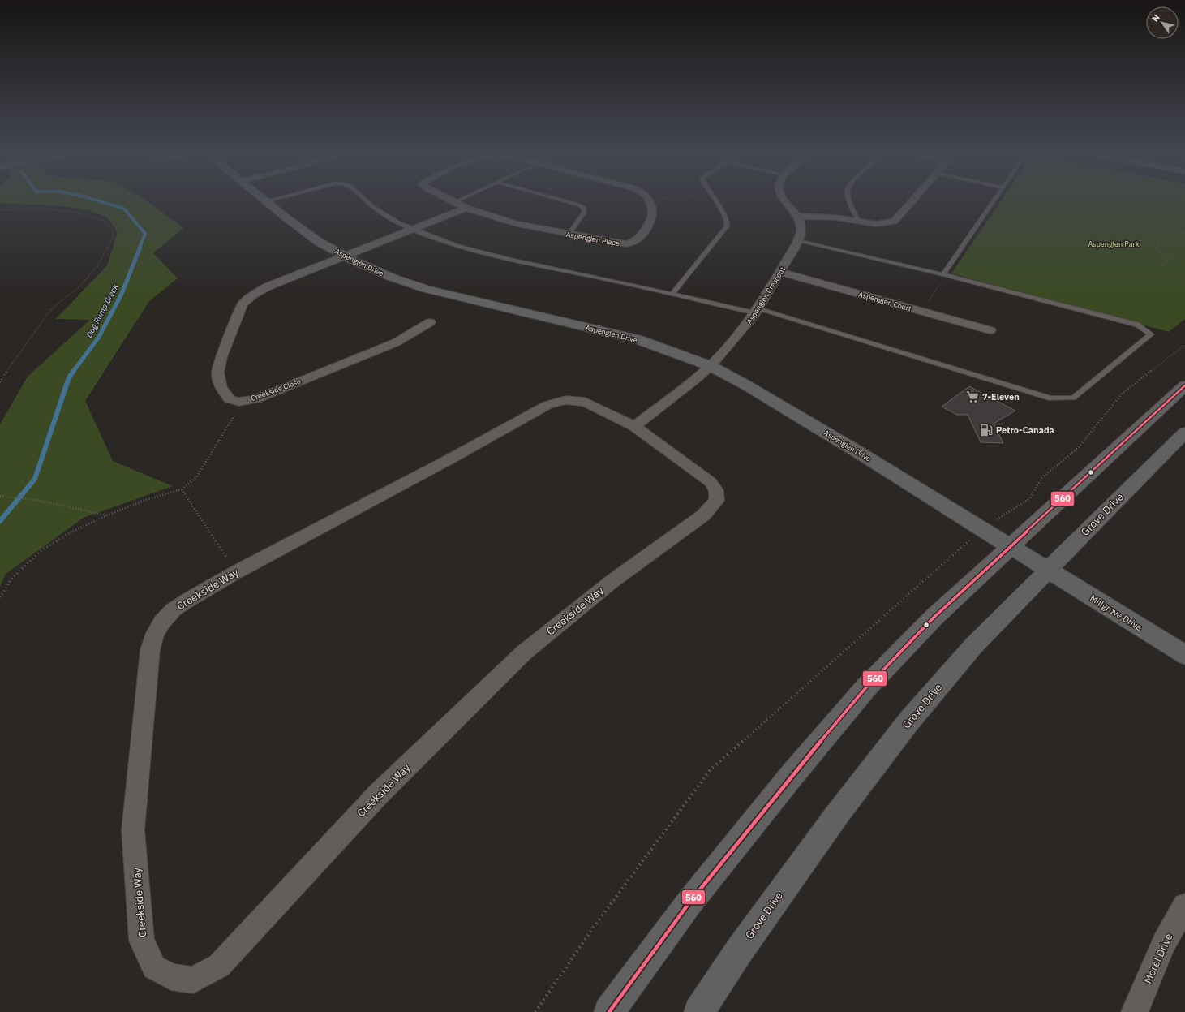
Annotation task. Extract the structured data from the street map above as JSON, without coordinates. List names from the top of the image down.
{
  "streets": {
    "street": [
      "Aspenglen Place",
      "Aspenglen Drive",
      "Aspenglen Crescent",
      "Aspenglen Court",
      "Creekside Close",
      "Grove Drive",
      "Creekside Way",
      "Millgrove Drive",
      "Morel Drive"
    ]
  },
  "crossings": [
    ["Aspenglen Drive", "Aspenglen Crescent"],
    ["Aspenglen Drive", "Creekside Close"],
    ["Aspenglen Drive", "Millgrove Drive"],
    ["Aspenglen Crescent", "Aspenglen Court"],
    ["Grove Drive", "Millgrove Drive"]
  ],
  "water": ["Dog Rump Creek"],
  "parks": ["Aspenglen Park"],
  "places": {
    "supermarket": ["7-Eleven"],
    "fuel station": ["Petro-Canada"]
  },
  "lines": ["transit line 560"],
  "north": "top left"
}
